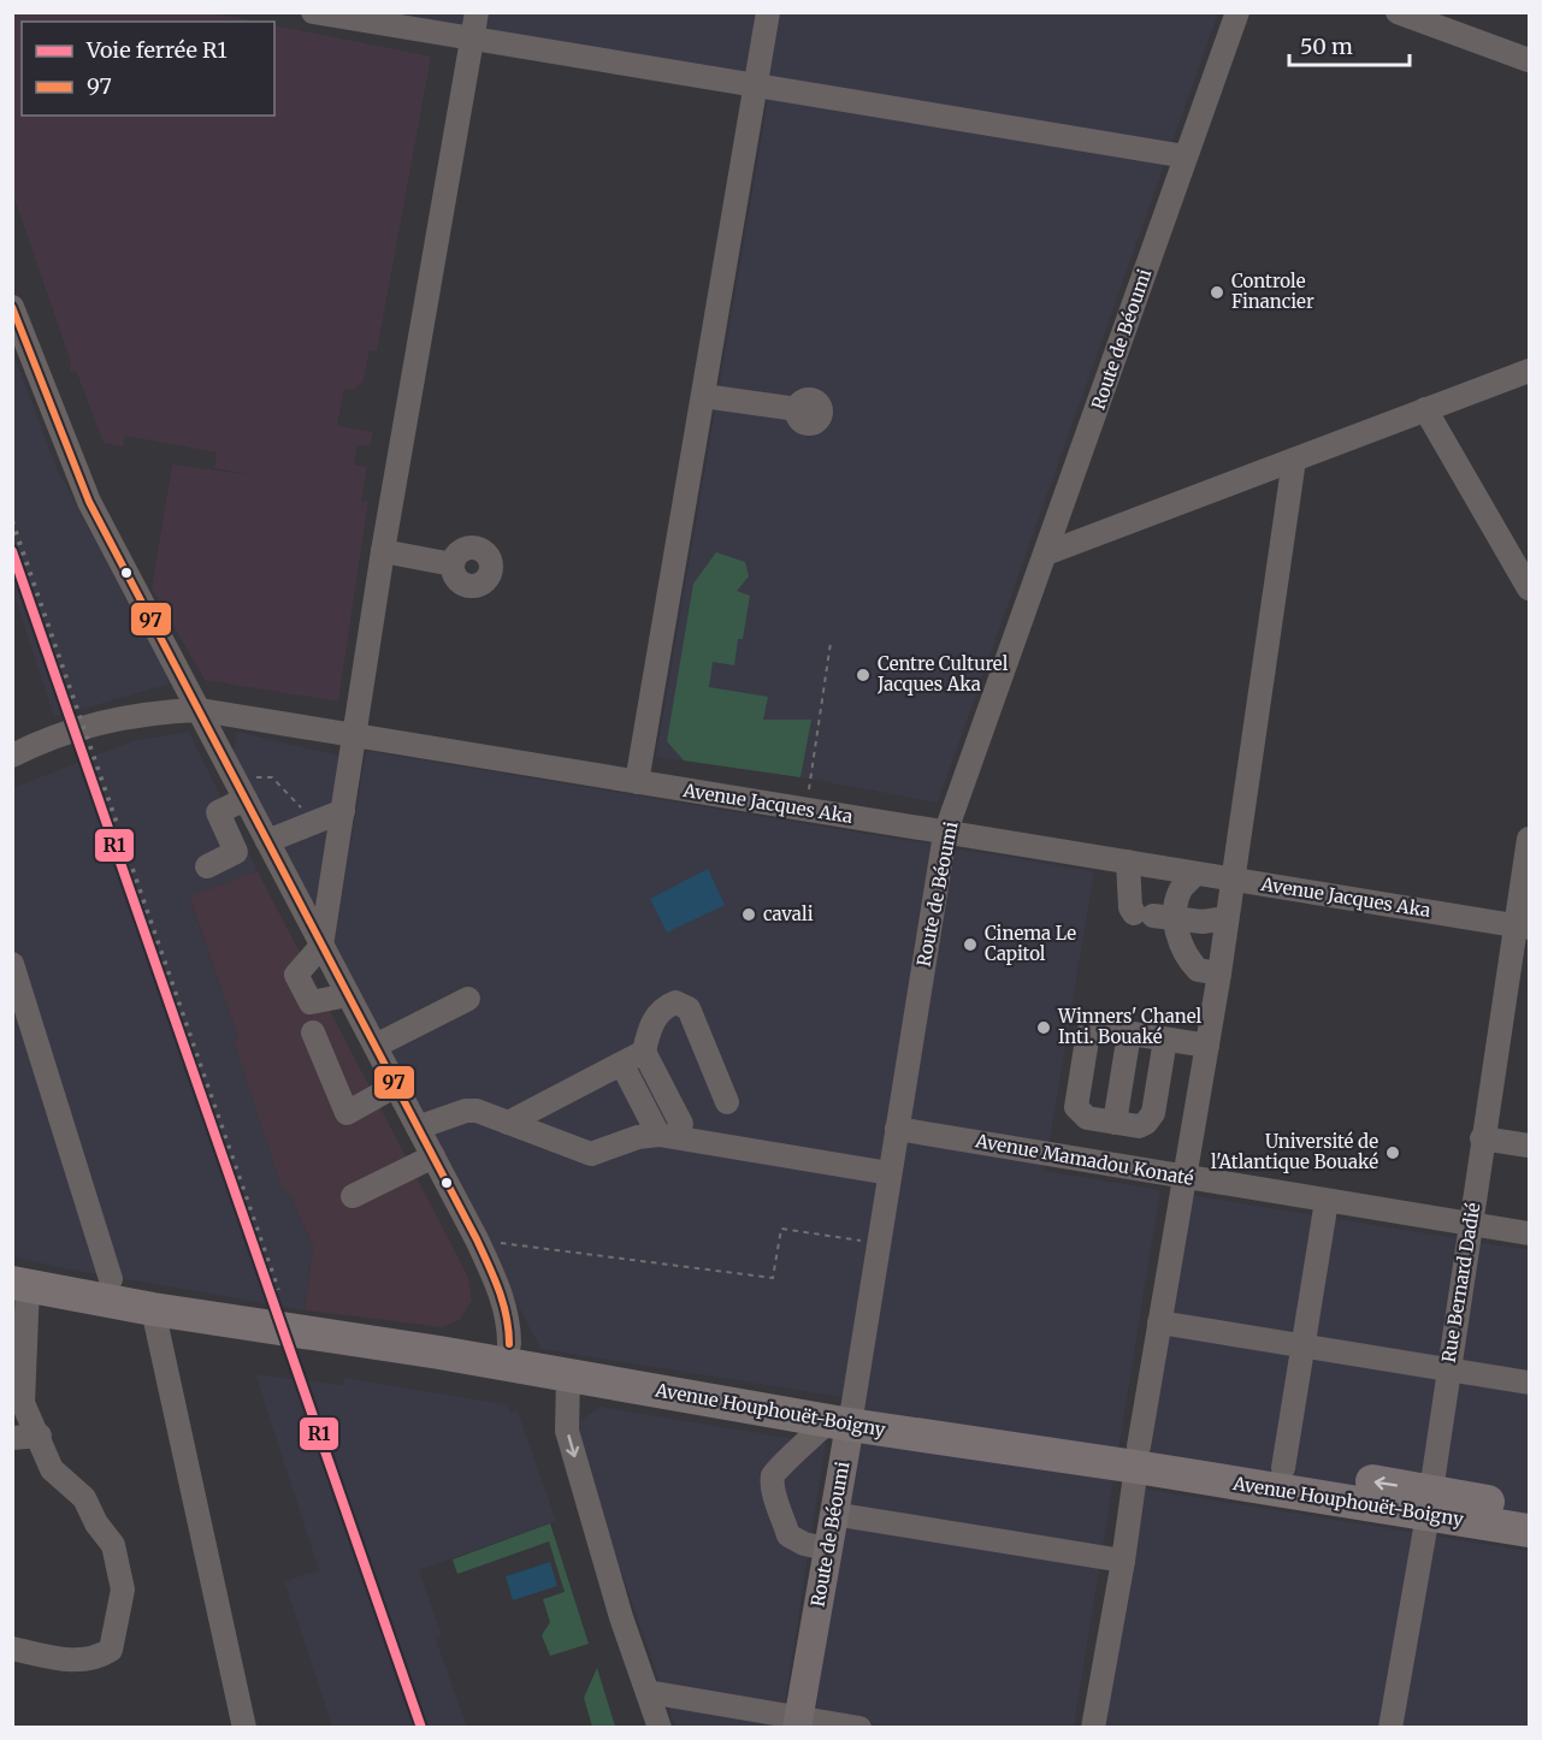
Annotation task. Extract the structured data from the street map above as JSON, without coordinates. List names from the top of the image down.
{
  "streets": {
    "highway": ["Avenue Houphouët-Boigny"],
    "main road": ["Route de Béoumi"],
    "street": ["Avenue Jacques Aka", "Avenue Mamadou Konaté", "Rue Bernard Dadié"]
  },
  "crossings": [
    ["Route de Béoumi", "Avenue Jacques Aka"],
    ["Route de Béoumi", "Avenue Mamadou Konaté"],
    ["Route de Béoumi", "Avenue Houphouët-Boigny"],
    ["Avenue Jacques Aka", "Rue Bernard Dadié"],
    ["Avenue Mamadou Konaté", "Rue Bernard Dadié"],
    ["Rue Bernard Dadié", "Avenue Houphouët-Boigny"]
  ],
  "places": [
    "Controle Financier",
    "Centre Culturel Jacques Aka",
    "cavali",
    "Cinema Le Capitol",
    "Winners' Chanel Inti. Bouaké",
    "Université de l'Atlantique Bouaké"
  ],
  "lines": ["transit line 97", "rail line R1"],
  "legend": ["Voie ferrée R1", "97"],
  "scale_bar": "50 m"
}
